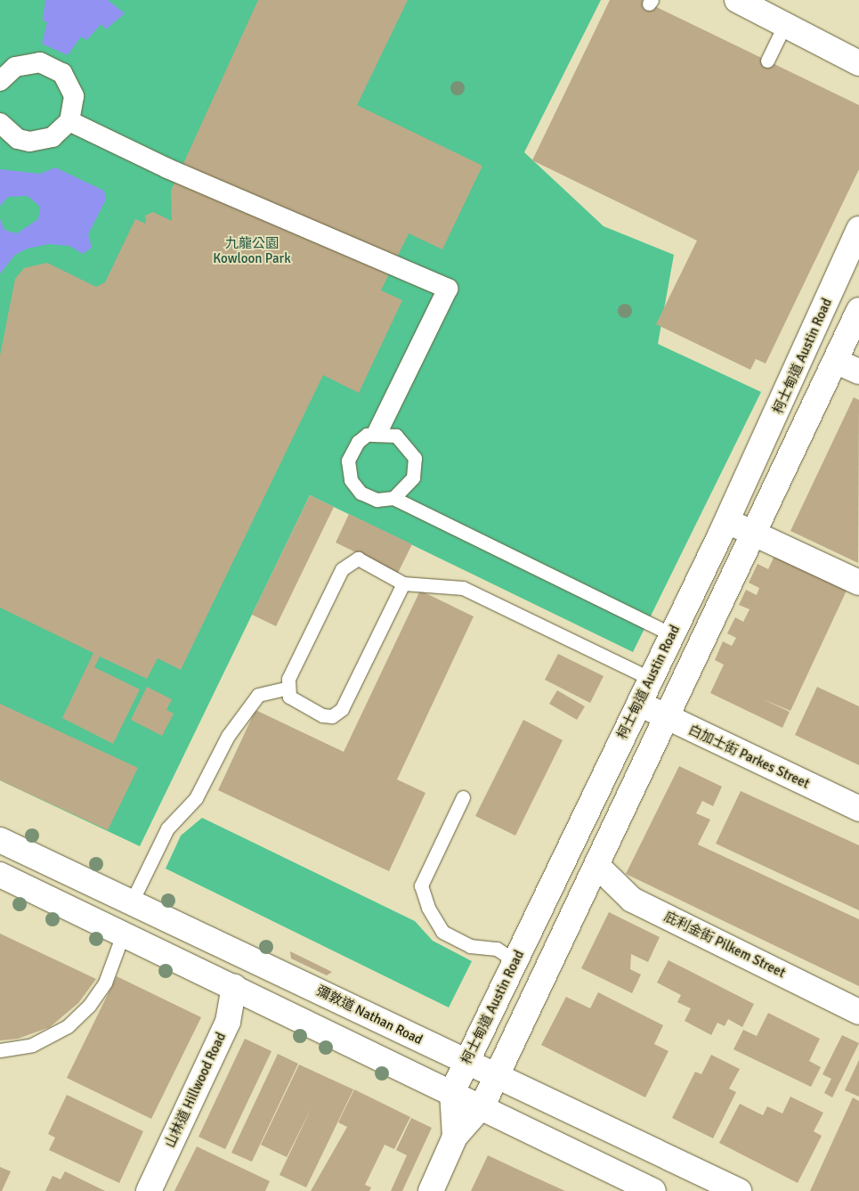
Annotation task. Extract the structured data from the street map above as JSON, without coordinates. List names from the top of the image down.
{
  "streets": {
    "main road": [
      "柯士甸道 Austin Road",
      "白加士街 Parkes Street",
      "庇利金街 Pilkem Street",
      "彌敦道 Nathan Road",
      "山林道 Hillwood Road"
    ]
  },
  "crossings": [
    ["柯士甸道 Austin Road", "白加士街 Parkes Street"],
    ["柯士甸道 Austin Road", "庇利金街 Pilkem Street"],
    ["柯士甸道 Austin Road", "彌敦道 Nathan Road"]
  ],
  "parks": ["九龍公園 Kowloon Park"]
}
